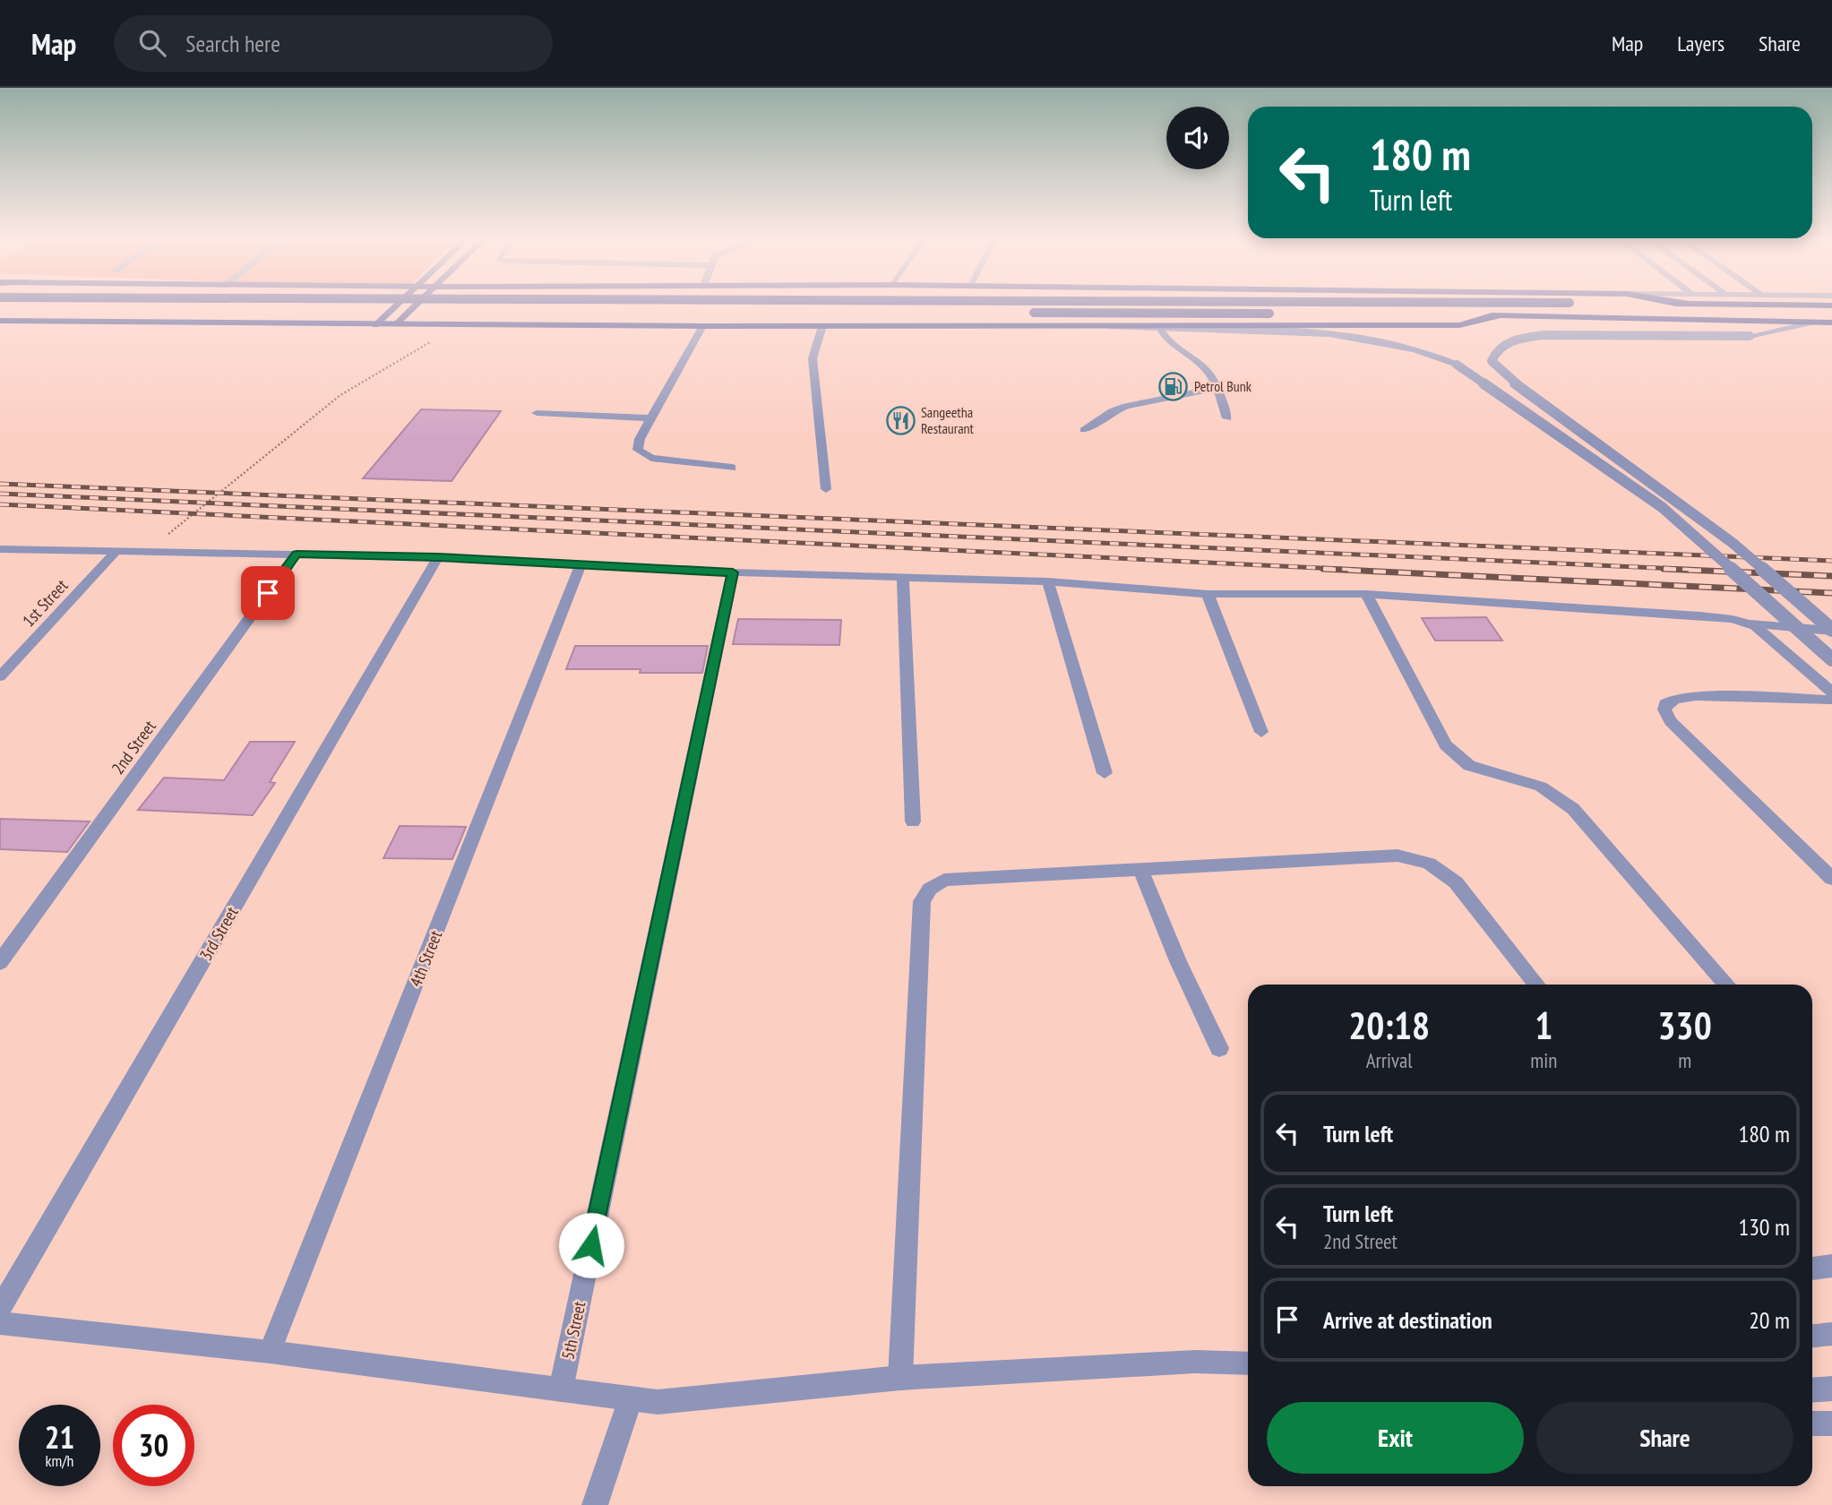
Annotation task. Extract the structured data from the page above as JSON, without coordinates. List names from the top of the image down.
{
  "streets": {
    "street": [
      "1st Street",
      "2nd Street",
      "3rd Street",
      "4th Street",
      "5th Street"
    ]
  },
  "places": {
    "fuel station": ["Petrol Bunk"],
    "restaurant": ["Sangeetha Restaurant"]
  },
  "page": {
    "header": "Map",
    "search": "Search here",
    "nav": ["Map", "Layers", "Share"],
    "turn": ["180 m", "Turn left"],
    "eta": [
      "20:18",
      "Arrival",
      "1",
      "min",
      "330",
      "m"
    ],
    "list": [
      {
        "name": "Turn left",
        "value": "180 m"
      },
      {
        "name": "Turn left",
        "note": "2nd Street",
        "value": "130 m"
      },
      {
        "name": "Arrive at destination",
        "value": "20 m"
      }
    ],
    "buttons": ["Exit", "Share"],
    "speed": "21 km/h",
    "limit": "30"
  }
}
